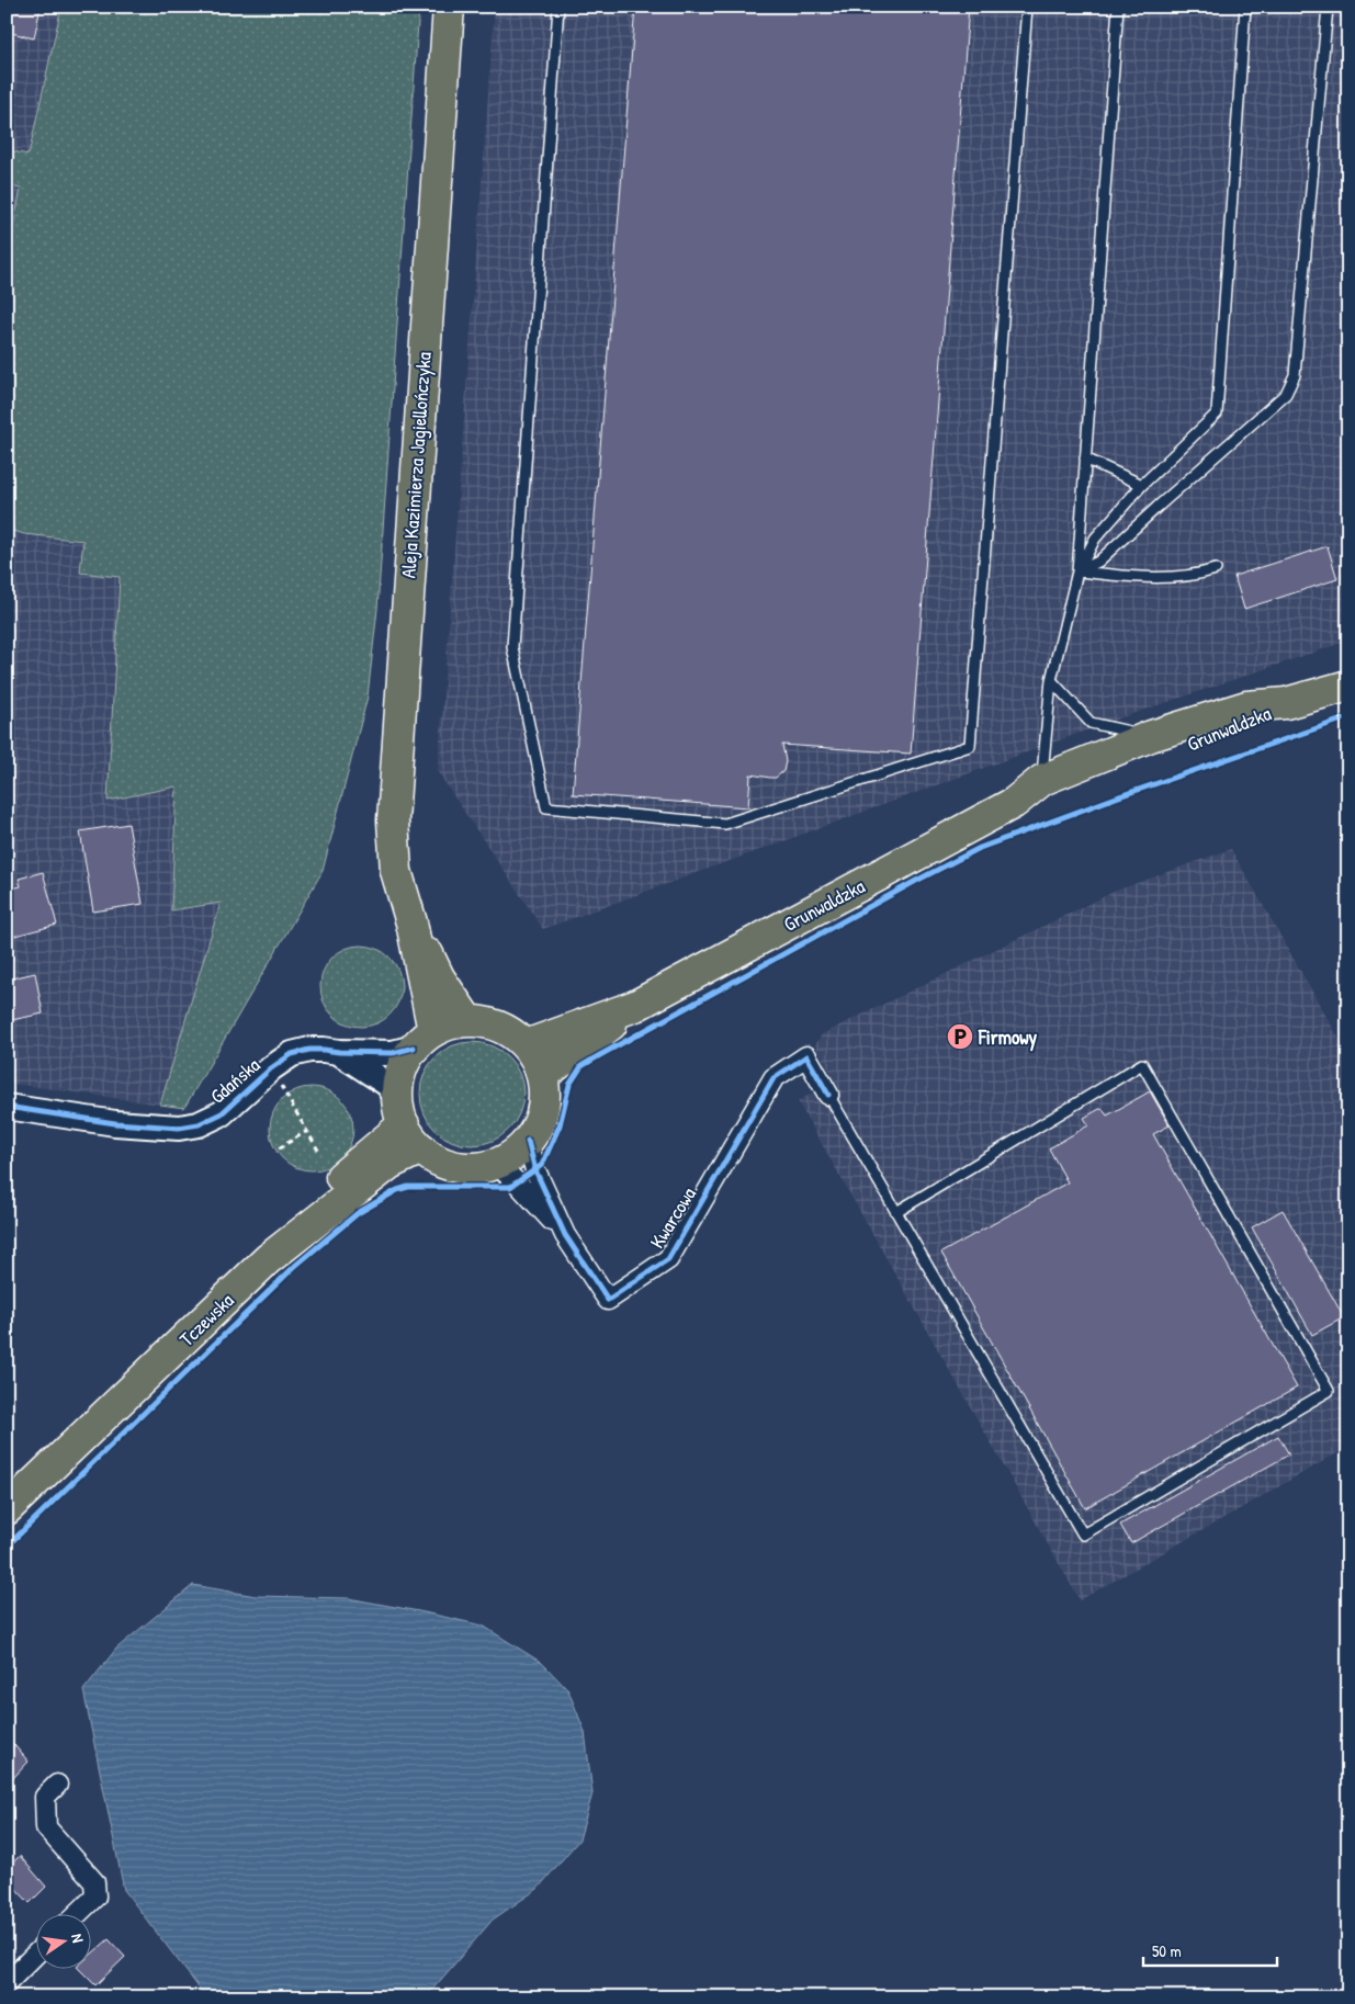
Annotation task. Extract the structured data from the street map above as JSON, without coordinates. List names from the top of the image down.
{
  "streets": {
    "main road": ["Aleja Kazimierza Jagiellończyka", "Grunwaldzka", "Tczewska"],
    "street": ["Gdańska", "Kwarcowa"]
  },
  "crossings": [
    ["Aleja Kazimierza Jagiellończyka", "Grunwaldzka"],
    ["Aleja Kazimierza Jagiellończyka", "Gdańska"],
    ["Aleja Kazimierza Jagiellończyka", "Kwarcowa"],
    ["Aleja Kazimierza Jagiellończyka", "Tczewska"],
    ["Grunwaldzka", "Gdańska"],
    ["Grunwaldzka", "Kwarcowa"],
    ["Grunwaldzka", "Tczewska"],
    ["Gdańska", "Kwarcowa"],
    ["Gdańska", "Tczewska"],
    ["Kwarcowa", "Tczewska"]
  ],
  "places": {
    "parking": ["Firmowy"]
  },
  "scale_bar": "50 m",
  "north": "right"
}
